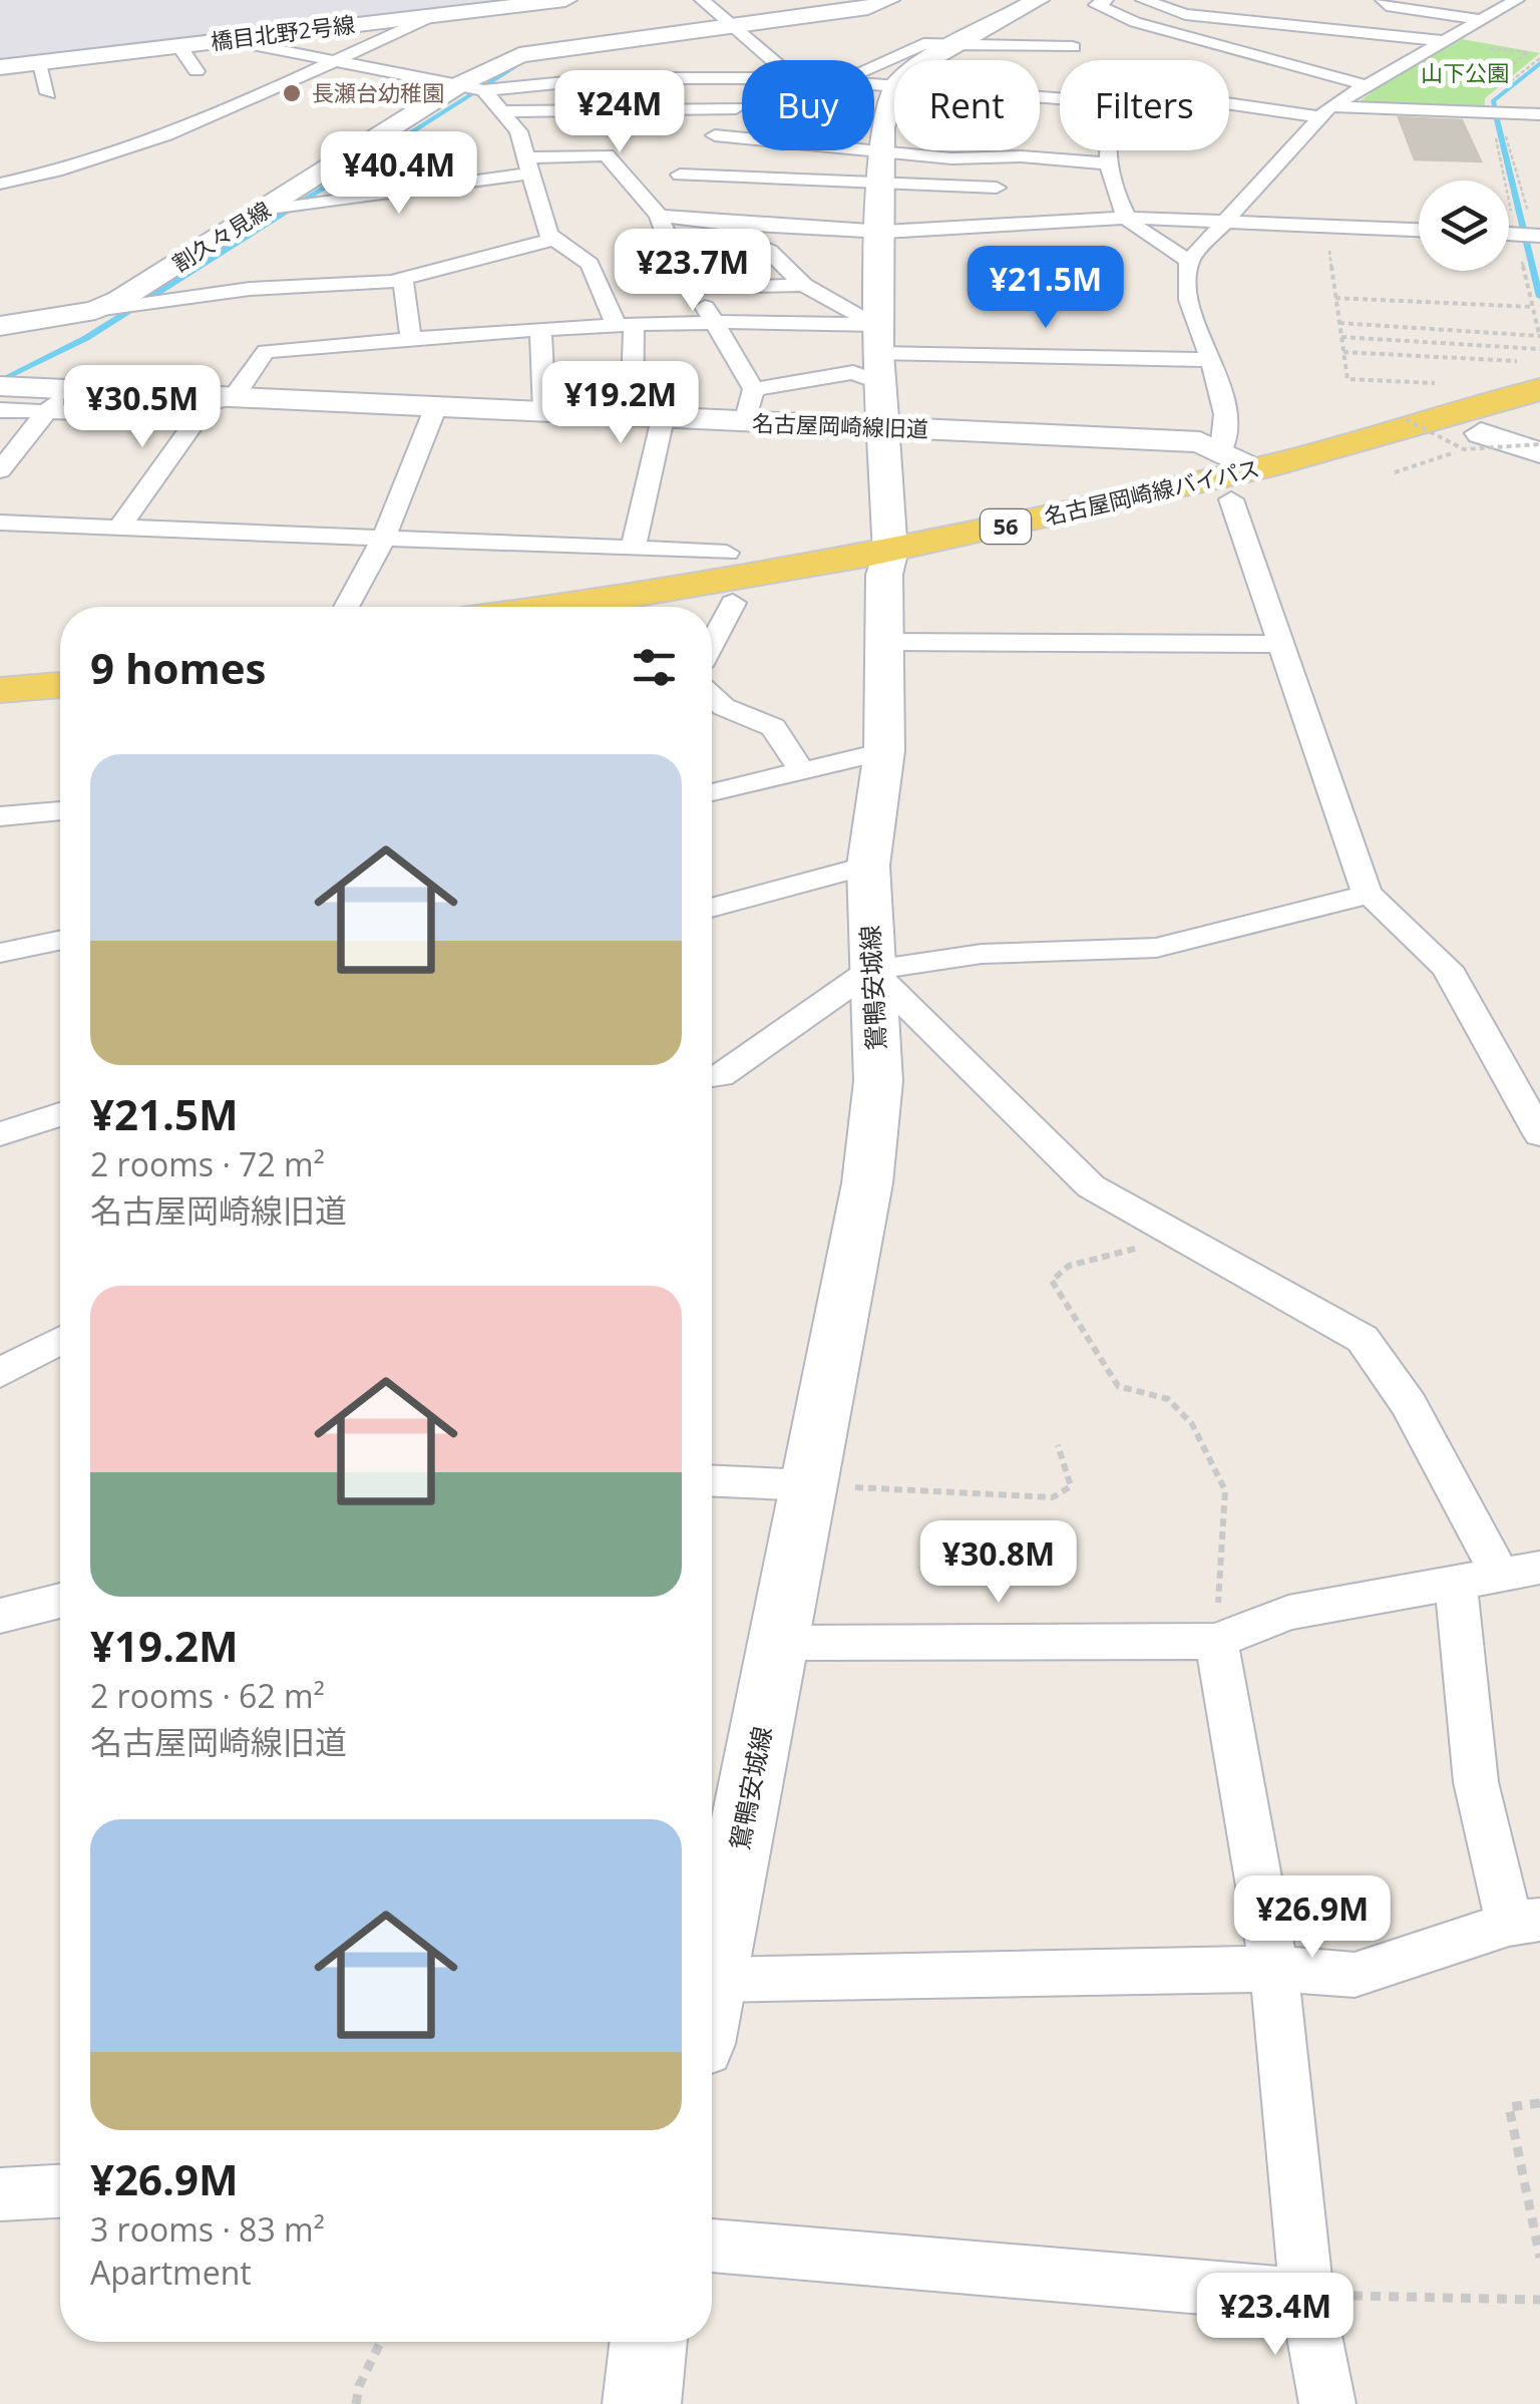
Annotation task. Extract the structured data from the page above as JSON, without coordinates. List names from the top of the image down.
{
  "streets": {
    "main road": ["名古屋岡崎線バイパス", "56"],
    "street": [
      "橋目北野2号線",
      "割久々見線",
      "名古屋岡崎線旧道",
      "鴛鴨安城線"
    ]
  },
  "crossings": [
    ["名古屋岡崎線旧道", "名古屋岡崎線バイパス"],
    ["名古屋岡崎線旧道", "鴛鴨安城線"],
    ["名古屋岡崎線バイパス", "鴛鴨安城線"]
  ],
  "parks": ["山下公園"],
  "places": ["長瀬台幼稚園"],
  "page": {
    "chip": ["Buy", "Rent", "Filters"],
    "price": [
      "¥24M",
      "¥40.4M",
      "¥23.7M",
      "¥21.5M",
      "¥19.2M",
      "¥30.5M",
      "¥30.8M",
      "¥26.9M",
      "¥23.4M"
    ],
    "heading": "9 homes",
    "list": [
      {
        "name": "¥21.5M",
        "note": "2 rooms · 72 m² · 名古屋岡崎線旧道"
      },
      {
        "name": "¥19.2M",
        "note": "2 rooms · 62 m² · 名古屋岡崎線旧道"
      },
      {
        "name": "¥26.9M",
        "note": "3 rooms · 83 m² · Apartment"
      }
    ]
  }
}
